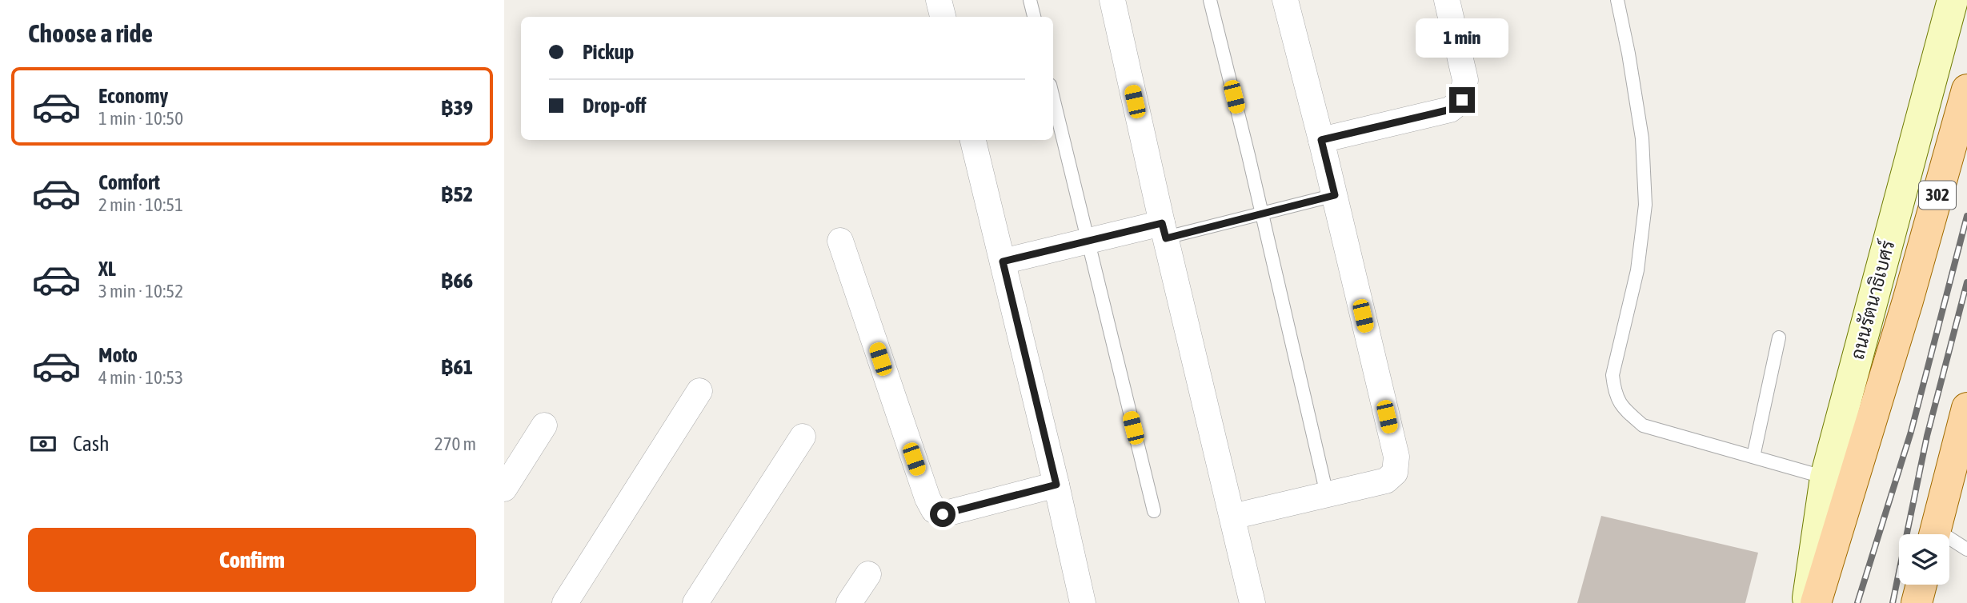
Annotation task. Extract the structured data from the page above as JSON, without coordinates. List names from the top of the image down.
{
  "streets": {
    "main road": ["302", "ถนนรัตนาธิเบศร์"]
  },
  "page": {
    "heading": "Choose a ride",
    "banner": ["Pickup", "Drop-off"],
    "bubble": "1 min",
    "list": [
      {
        "name": "Economy",
        "note": "1 min · 10:50",
        "value": "฿39"
      },
      {
        "name": "Comfort",
        "note": "2 min · 10:51",
        "value": "฿52"
      },
      {
        "name": "XL",
        "note": "3 min · 10:52",
        "value": "฿66"
      },
      {
        "name": "Moto",
        "note": "4 min · 10:53",
        "value": "฿61"
      }
    ],
    "pay": ["Cash", "270 m"],
    "buttons": "Confirm"
  }
}
